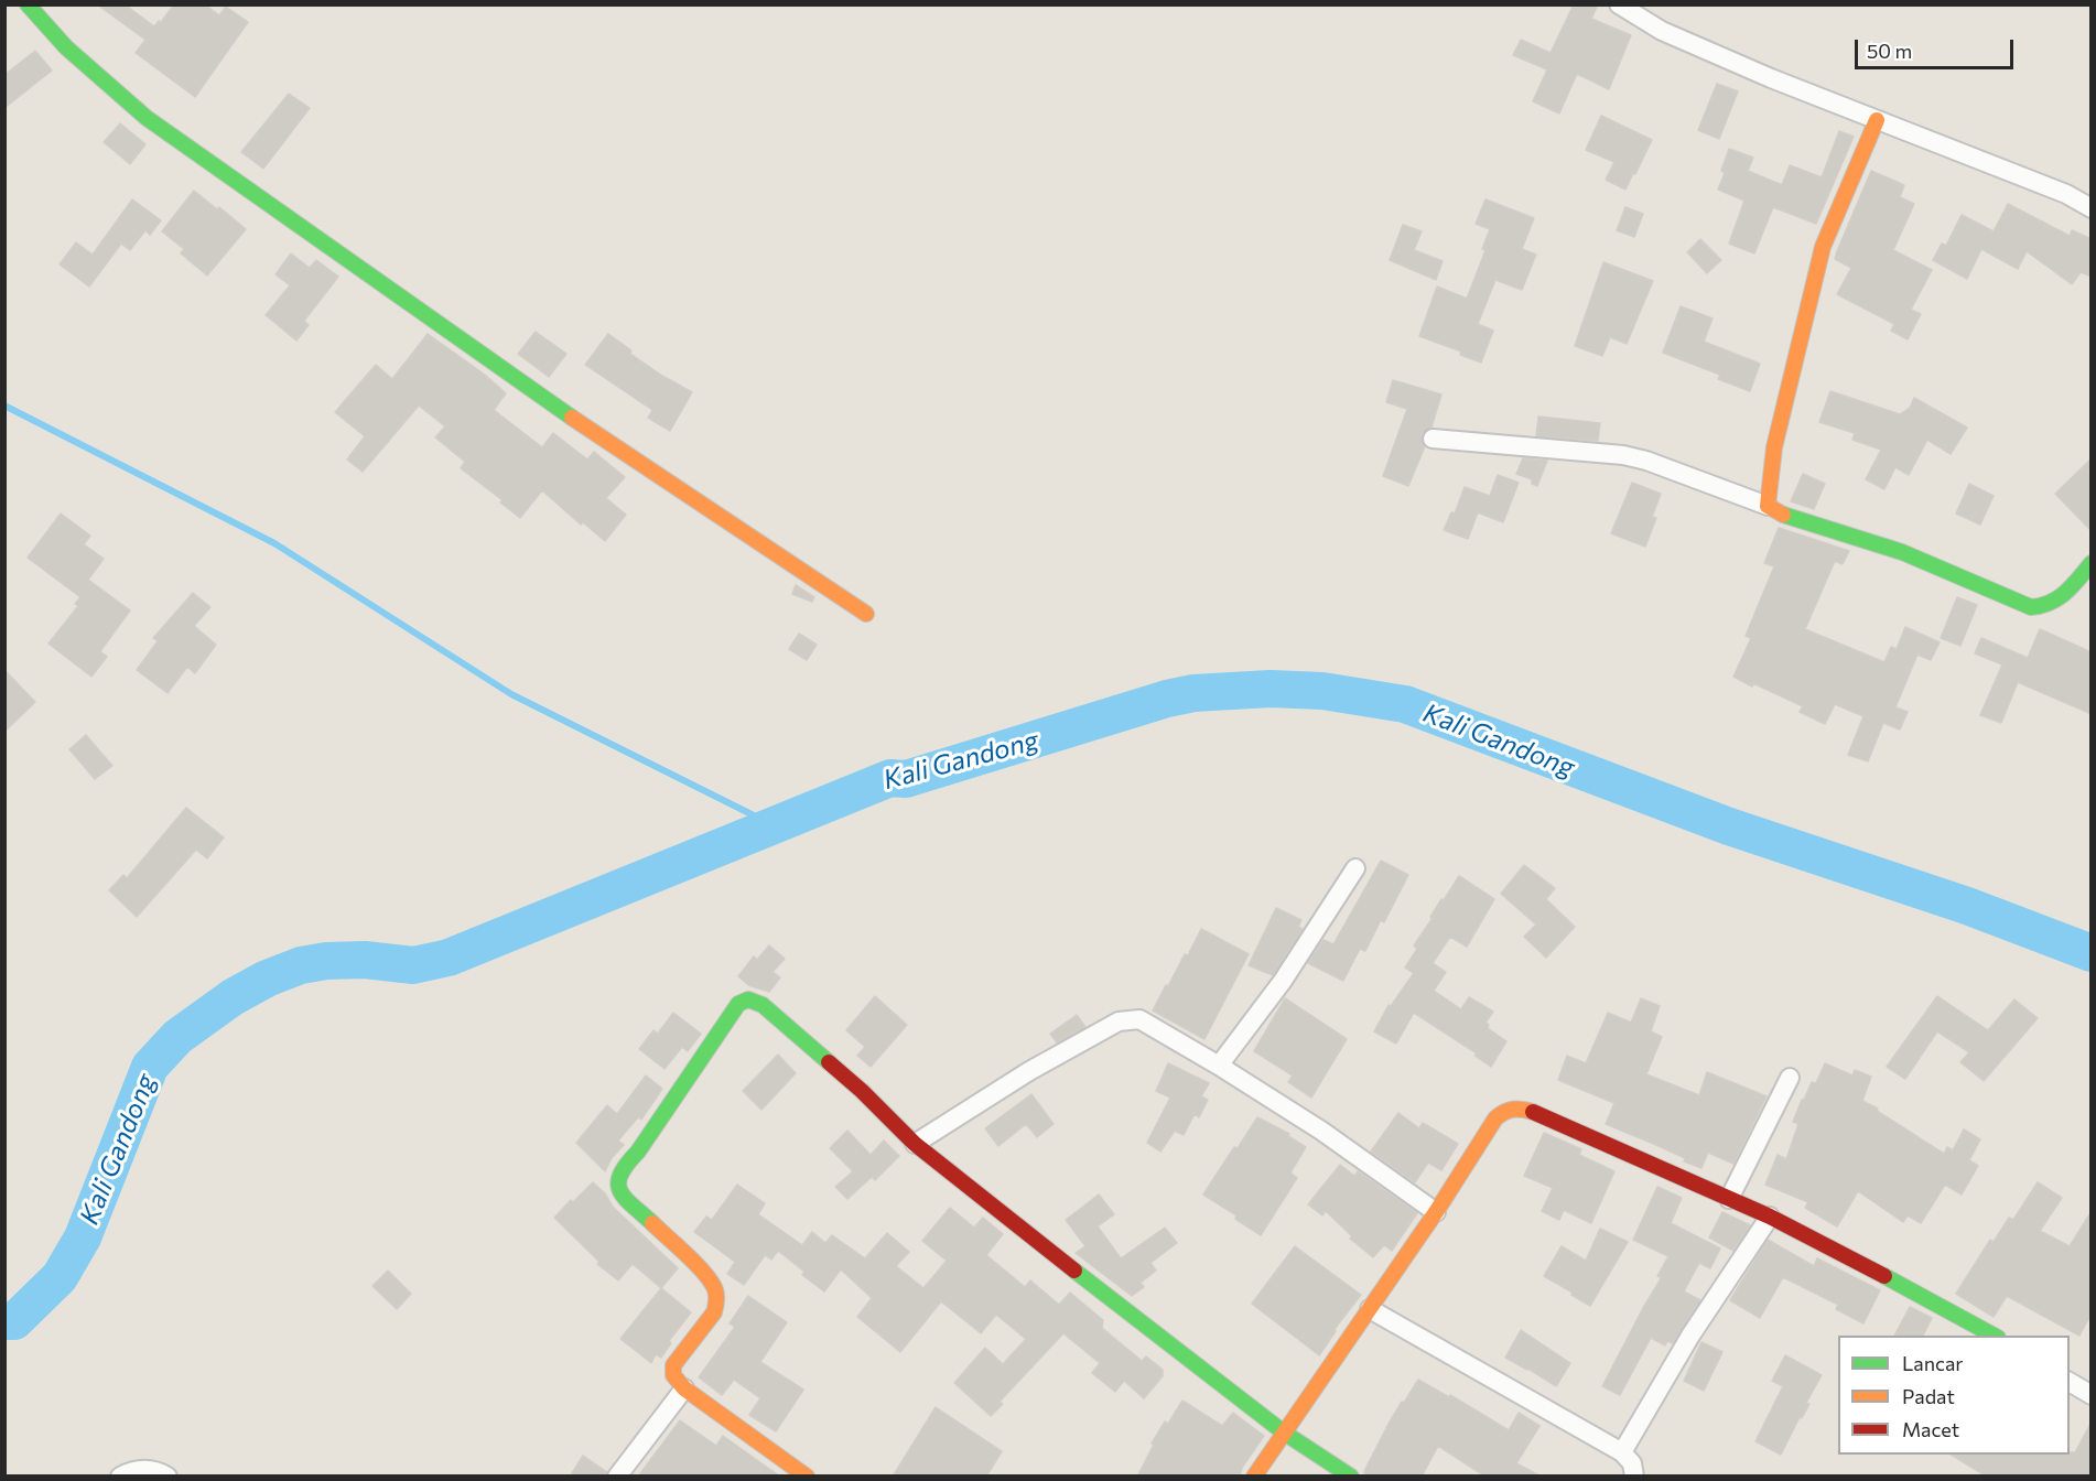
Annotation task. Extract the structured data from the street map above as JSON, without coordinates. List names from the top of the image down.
{
  "water": ["Kali Gandong"],
  "legend": ["Lancar", "Padat", "Macet"],
  "scale_bar": "50 m"
}
